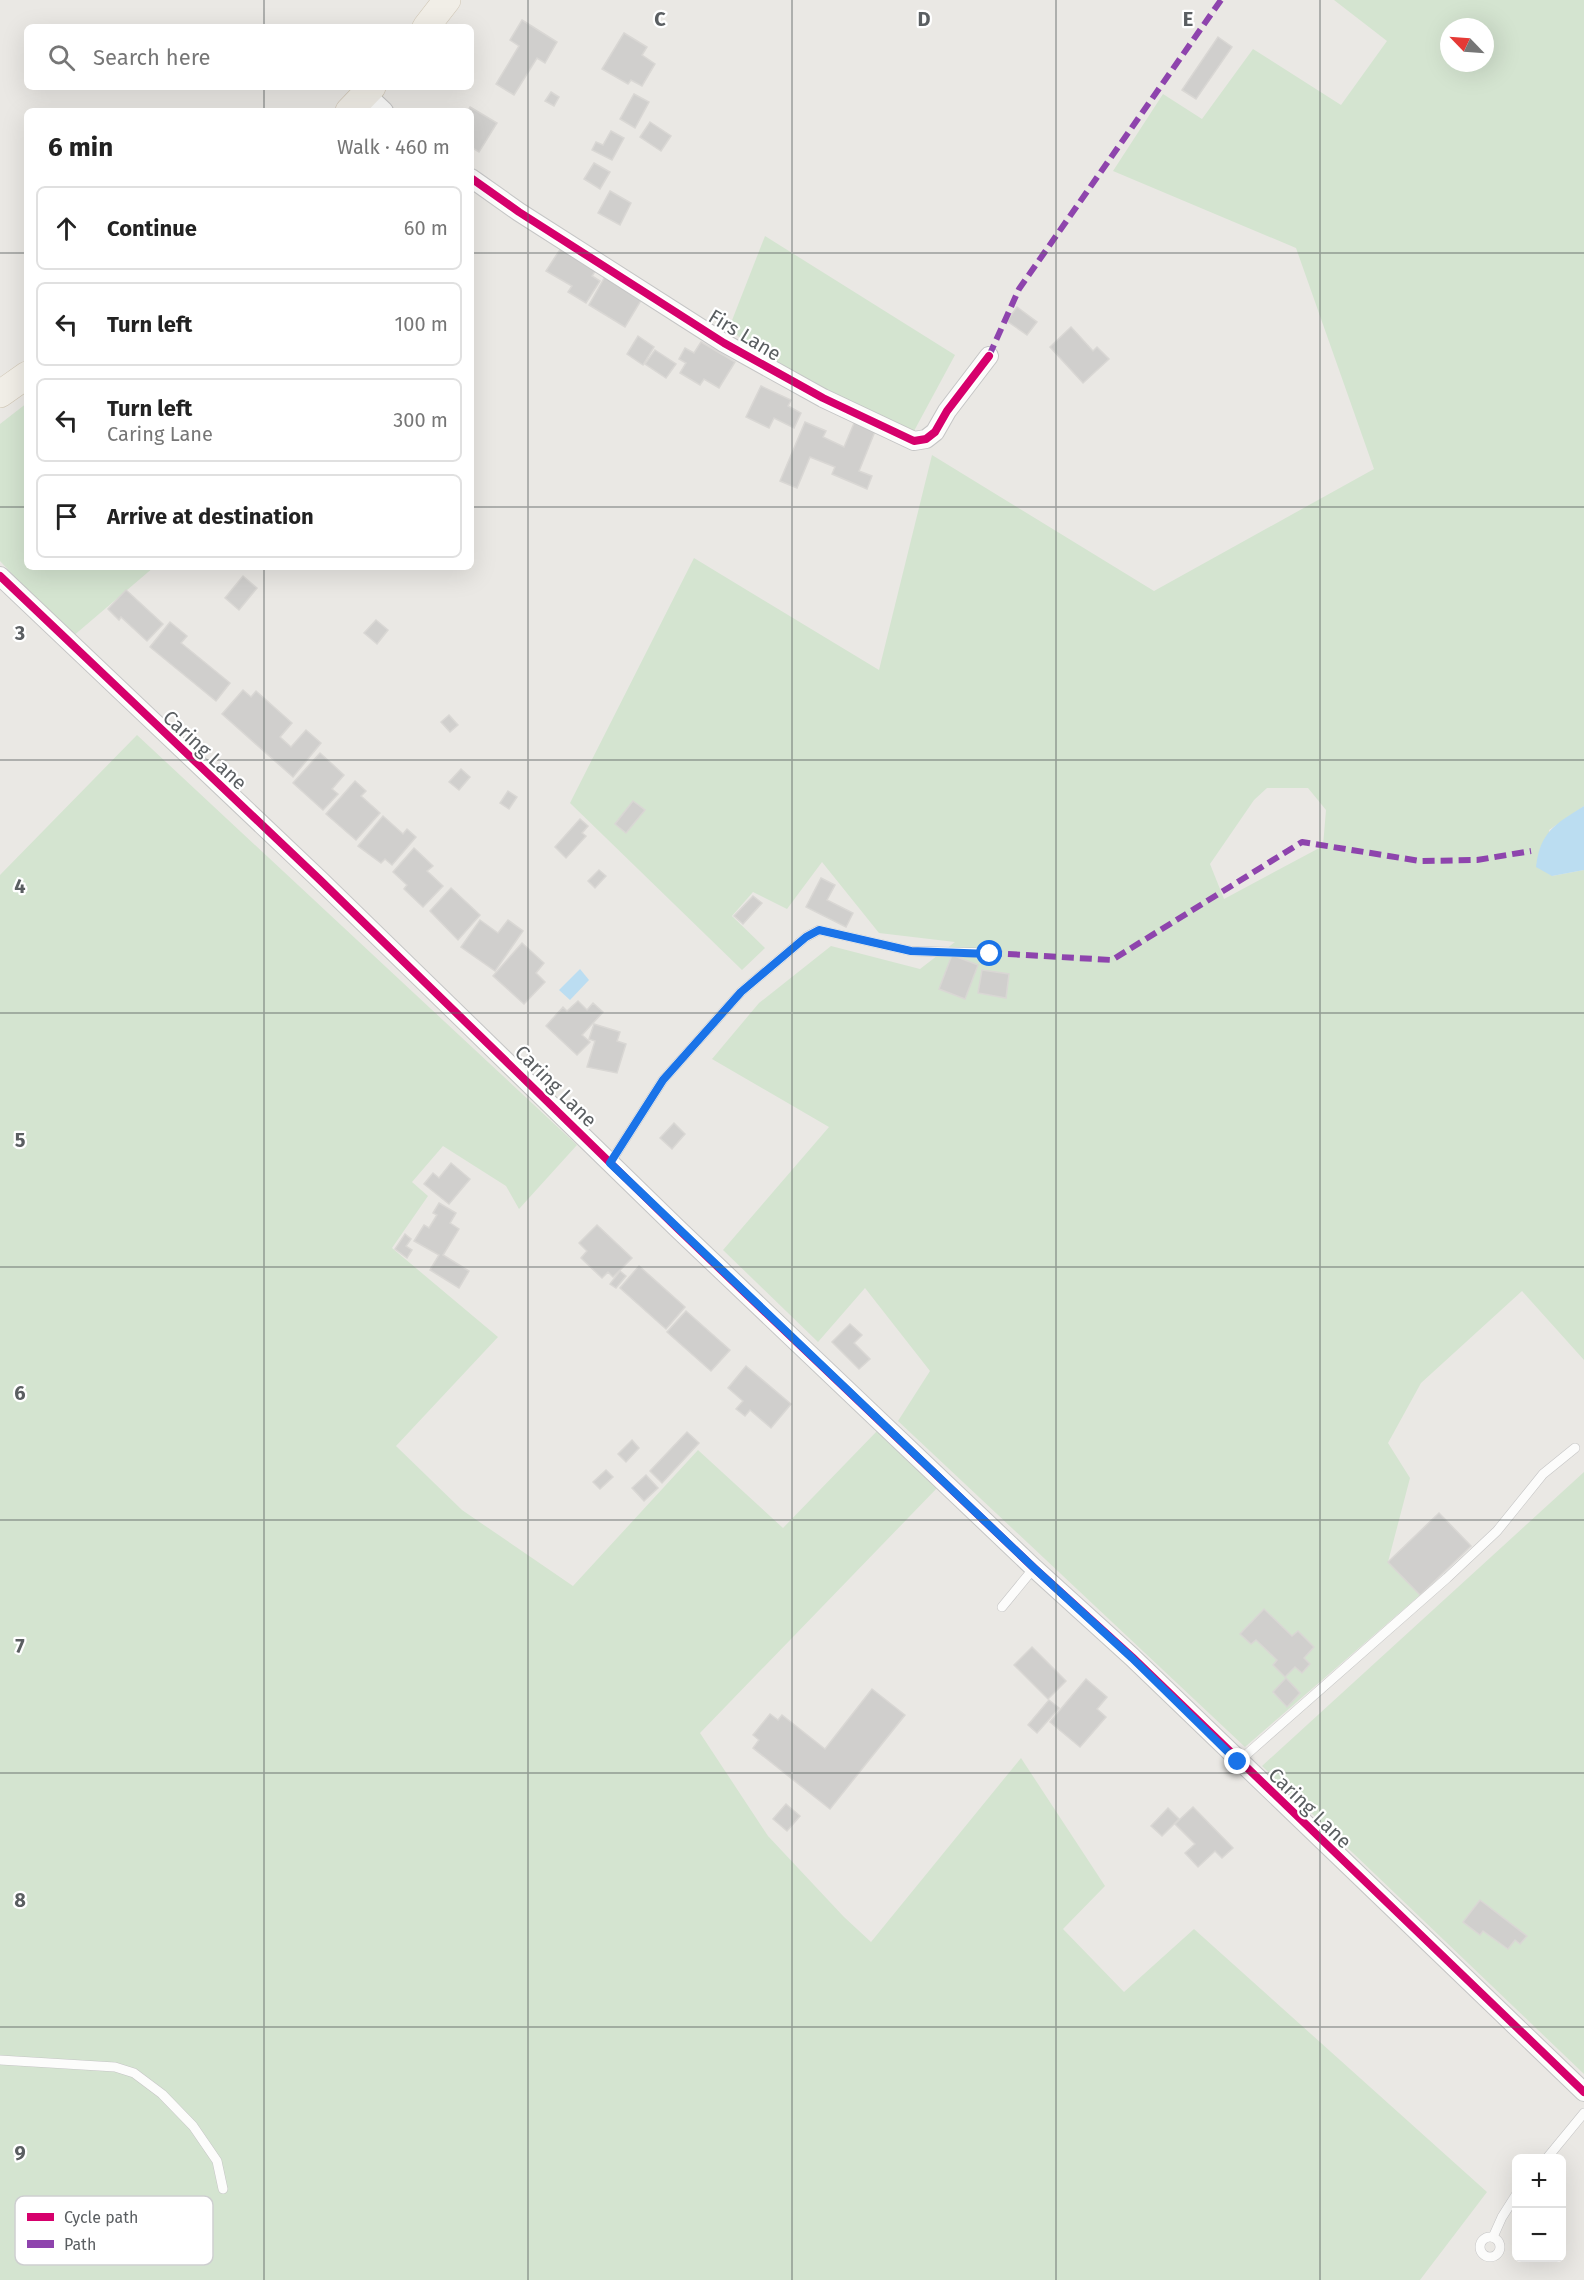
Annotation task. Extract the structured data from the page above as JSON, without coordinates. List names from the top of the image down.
{
  "streets": {
    "street": ["Firs Lane", "Caring Lane"]
  },
  "legend": ["Cycle path", "Path"],
  "north": "top left",
  "page": {
    "search": "Search here",
    "heading": ["6 min", "Walk · 460 m"],
    "list": [
      ["Continue", "60 m"],
      ["Turn left", "100 m"],
      ["Turn left", "Caring Lane", "300 m"],
      "Arrive at destination"
    ],
    "map_buttons": ["+", "−"]
  },
  "grid": {
    "columns": ["C", "D", "E"],
    "rows": [
      "3",
      "4",
      "5",
      "6",
      "7",
      "8",
      "9"
    ]
  }
}
